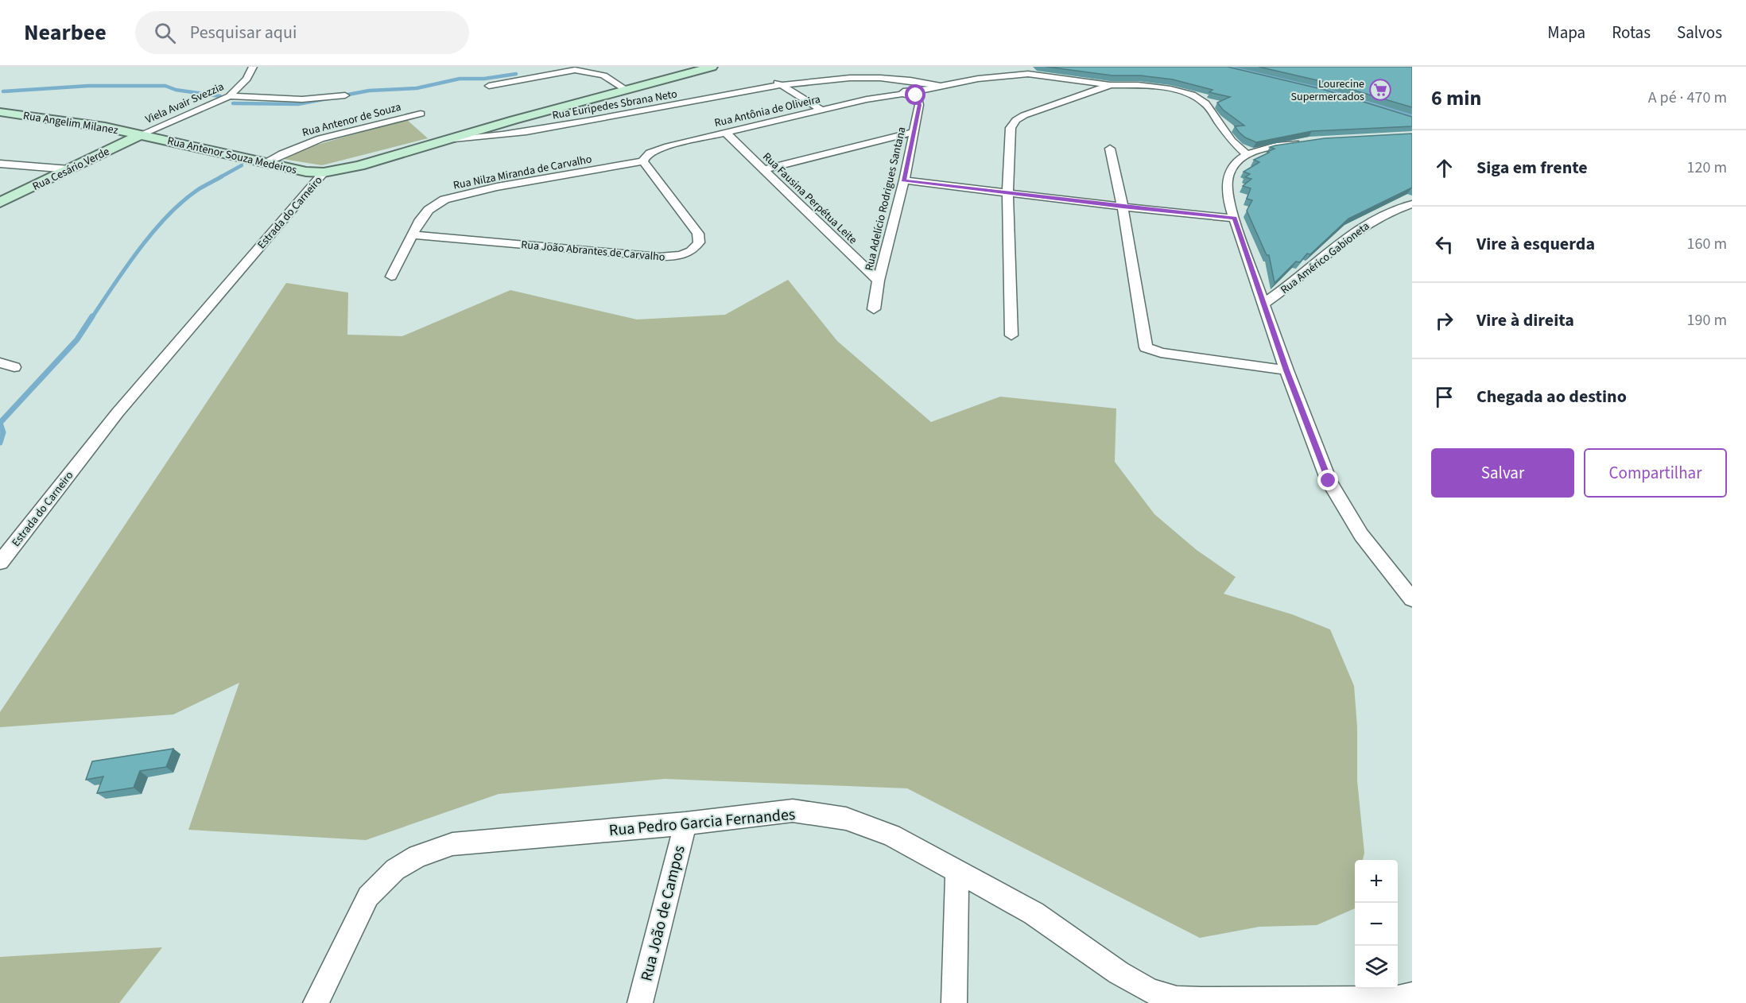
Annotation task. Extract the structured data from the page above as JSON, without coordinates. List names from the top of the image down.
{
  "streets": {
    "street": [
      "Viela Avair Svezzia",
      "Rua Euripedes Sbrana Neto",
      "Rua Antônia de Oliveira",
      "Rua Antenor de Souza",
      "Rua Angelim Milanez",
      "Rua Antenor Souza Medeiros",
      "Rua Cesário Verde",
      "Rua Nilza Miranda de Carvalho",
      "Rua Fausina Perpétua Leite",
      "Rua Adelício Rodrigues Santana",
      "Estrada do Carneiro",
      "Rua João Abrantes de Carvalho",
      "Rua Américo Gabioneta",
      "Rua Pedro Garcia Fernandes",
      "Rua João de Campos"
    ]
  },
  "crossings": [
    ["Viela Avair Svezzia", "Rua Angelim Milanez"],
    ["Viela Avair Svezzia", "Rua Antenor Souza Medeiros"],
    ["Viela Avair Svezzia", "Rua Cesário Verde"],
    ["Rua Euripedes Sbrana Neto", "Estrada do Carneiro"],
    ["Rua Antônia de Oliveira", "Rua Nilza Miranda de Carvalho"],
    ["Rua Antônia de Oliveira", "Rua Fausina Perpétua Leite"],
    ["Rua Antônia de Oliveira", "Rua Adelício Rodrigues Santana"],
    ["Rua Antônia de Oliveira", "Rua João Abrantes de Carvalho"],
    ["Rua Antenor de Souza", "Rua Antenor Souza Medeiros"],
    ["Rua Angelim Milanez", "Rua Antenor Souza Medeiros"],
    ["Rua Angelim Milanez", "Rua Cesário Verde"],
    ["Rua Antenor Souza Medeiros", "Rua Cesário Verde"],
    ["Rua Antenor Souza Medeiros", "Estrada do Carneiro"],
    ["Rua Nilza Miranda de Carvalho", "Rua João Abrantes de Carvalho"],
    ["Rua Fausina Perpétua Leite", "Rua Adelício Rodrigues Santana"],
    ["Rua Pedro Garcia Fernandes", "Rua João de Campos"]
  ],
  "places": {
    "supermarket": ["Lourecine Supermercados"]
  },
  "page": {
    "header": "Nearbee",
    "search": "Pesquisar aqui",
    "nav": ["Mapa", "Rotas", "Salvos"],
    "heading": ["6 min", "A pé · 470 m"],
    "list": [
      ["Siga em frente", "120 m"],
      ["Vire à esquerda", "160 m"],
      ["Vire à direita", "190 m"],
      "Chegada ao destino"
    ],
    "buttons": ["Salvar", "Compartilhar"],
    "map_buttons": ["+", "−"]
  }
}
